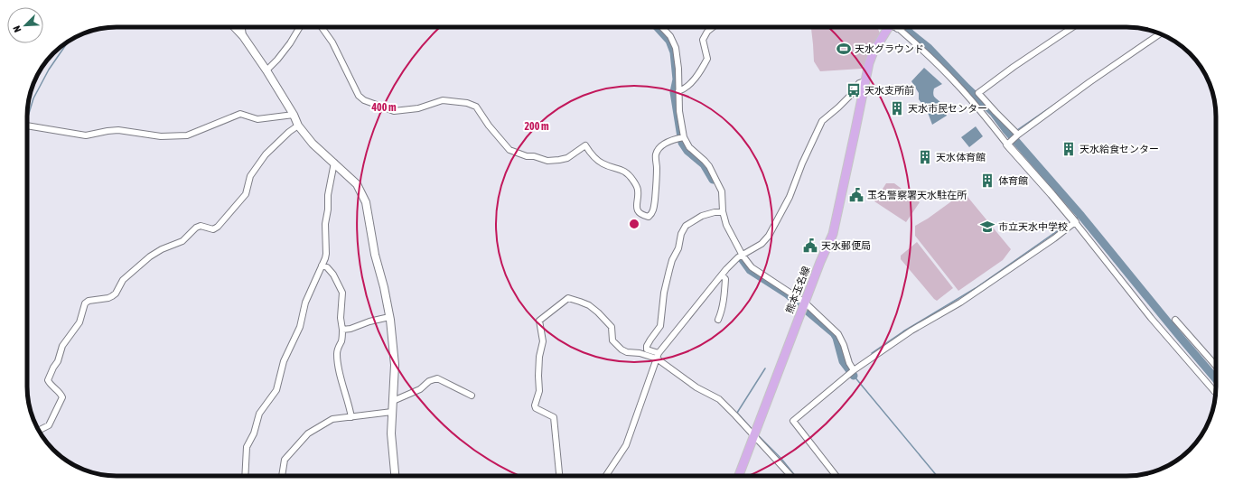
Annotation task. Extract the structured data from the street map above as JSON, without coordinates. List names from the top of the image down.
{
  "streets": {
    "main road": ["熊本玉名線"]
  },
  "places": {
    "sports": ["天水グラウンド"],
    "bus stop": ["天水支所前"],
    "building": [
      "天水市民センター",
      "天水給食センター",
      "天水体育館",
      "体育館"
    ],
    "public building": ["玉名警察署天水駐在所", "天水郵便局"],
    "school or university": ["市立天水中学校"]
  },
  "north": "bottom left",
  "rings": ["400 m", "200 m"]
}
